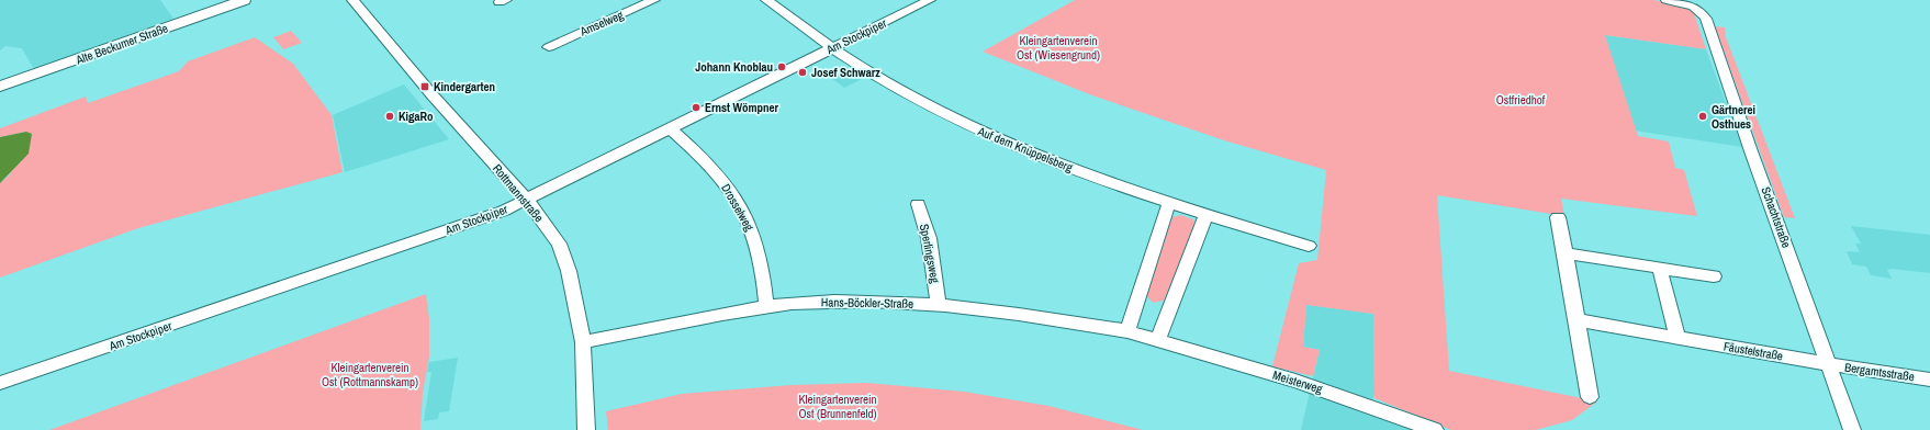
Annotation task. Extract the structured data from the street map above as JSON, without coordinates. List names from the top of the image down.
{
  "streets": {
    "street": [
      "Amselweg",
      "Am Stockpiper",
      "Alte Beckumer Straße",
      "Auf dem Knüppelsberg",
      "Rottmannstraße",
      "Drosselweg",
      "Schachtstraße",
      "Sperlingsweg",
      "Hans-Böckler-Straße",
      "Fäustelstraße",
      "Bergamtsstraße",
      "Meisterweg"
    ]
  },
  "crossings": [
    ["Am Stockpiper", "Auf dem Knüppelsberg"],
    ["Am Stockpiper", "Rottmannstraße"],
    ["Am Stockpiper", "Drosselweg"],
    ["Rottmannstraße", "Hans-Böckler-Straße"],
    ["Drosselweg", "Hans-Böckler-Straße"],
    ["Schachtstraße", "Fäustelstraße"],
    ["Schachtstraße", "Bergamtsstraße"],
    ["Sperlingsweg", "Hans-Böckler-Straße"],
    ["Hans-Böckler-Straße", "Meisterweg"],
    ["Fäustelstraße", "Bergamtsstraße"]
  ],
  "parks": [
    "Kleingartenverein Ost (Wiesengrund)",
    "Ostfriedhof",
    "Kleingartenverein Ost (Rottmannskamp)",
    "Kleingartenverein Ost (Brunnenfeld)"
  ],
  "places": {
    "other": [
      "Johann Knoblau",
      "Josef Schwarz",
      "Ernst Wömpner",
      "KigaRo",
      "Gärtnerei Osthues"
    ],
    "transit": ["Kindergarten"]
  }
}
